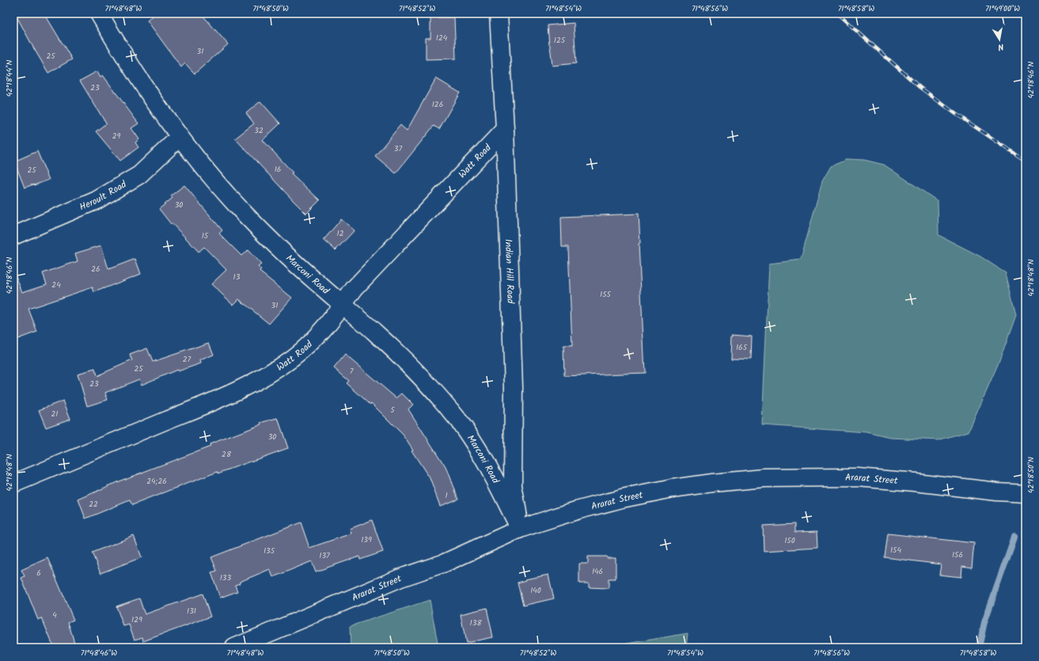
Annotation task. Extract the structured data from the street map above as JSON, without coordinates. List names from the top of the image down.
{
  "streets": {
    "street": [
      "Watt Road",
      "Heroult Road",
      "Indian Hill Road",
      "Marconi Road",
      "Ararat Street"
    ]
  },
  "crossings": [
    ["Watt Road", "Indian Hill Road"],
    ["Watt Road", "Marconi Road"],
    ["Heroult Road", "Marconi Road"],
    ["Indian Hill Road", "Marconi Road"],
    ["Indian Hill Road", "Ararat Street"],
    ["Marconi Road", "Ararat Street"]
  ],
  "house_numbers": [
    "124",
    "125",
    "31",
    "25",
    "23",
    "126",
    "32",
    "29",
    "37",
    "16",
    "25",
    "30",
    "12",
    "15",
    "26",
    "13",
    "24",
    "155",
    "31",
    "165",
    "27",
    "25",
    "7",
    "23",
    "5",
    "21",
    "30",
    "28",
    "24;26",
    "1",
    "22",
    "139",
    "150",
    "154",
    "135",
    "156",
    "137",
    "146",
    "6",
    "133",
    "140",
    "131",
    "4",
    "129",
    "138"
  ],
  "north": "bottom",
  "coordinates": [
    "71°48'48\"W",
    "71°48'50\"W",
    "71°48'52\"W",
    "71°48'54\"W",
    "71°48'56\"W",
    "71°48'58\"W",
    "71°49'00\"W",
    "42°18'44\"N",
    "42°18'46\"N",
    "42°18'48\"N",
    "42°18'50\"N",
    "71°48'46\"W"
  ]
}
